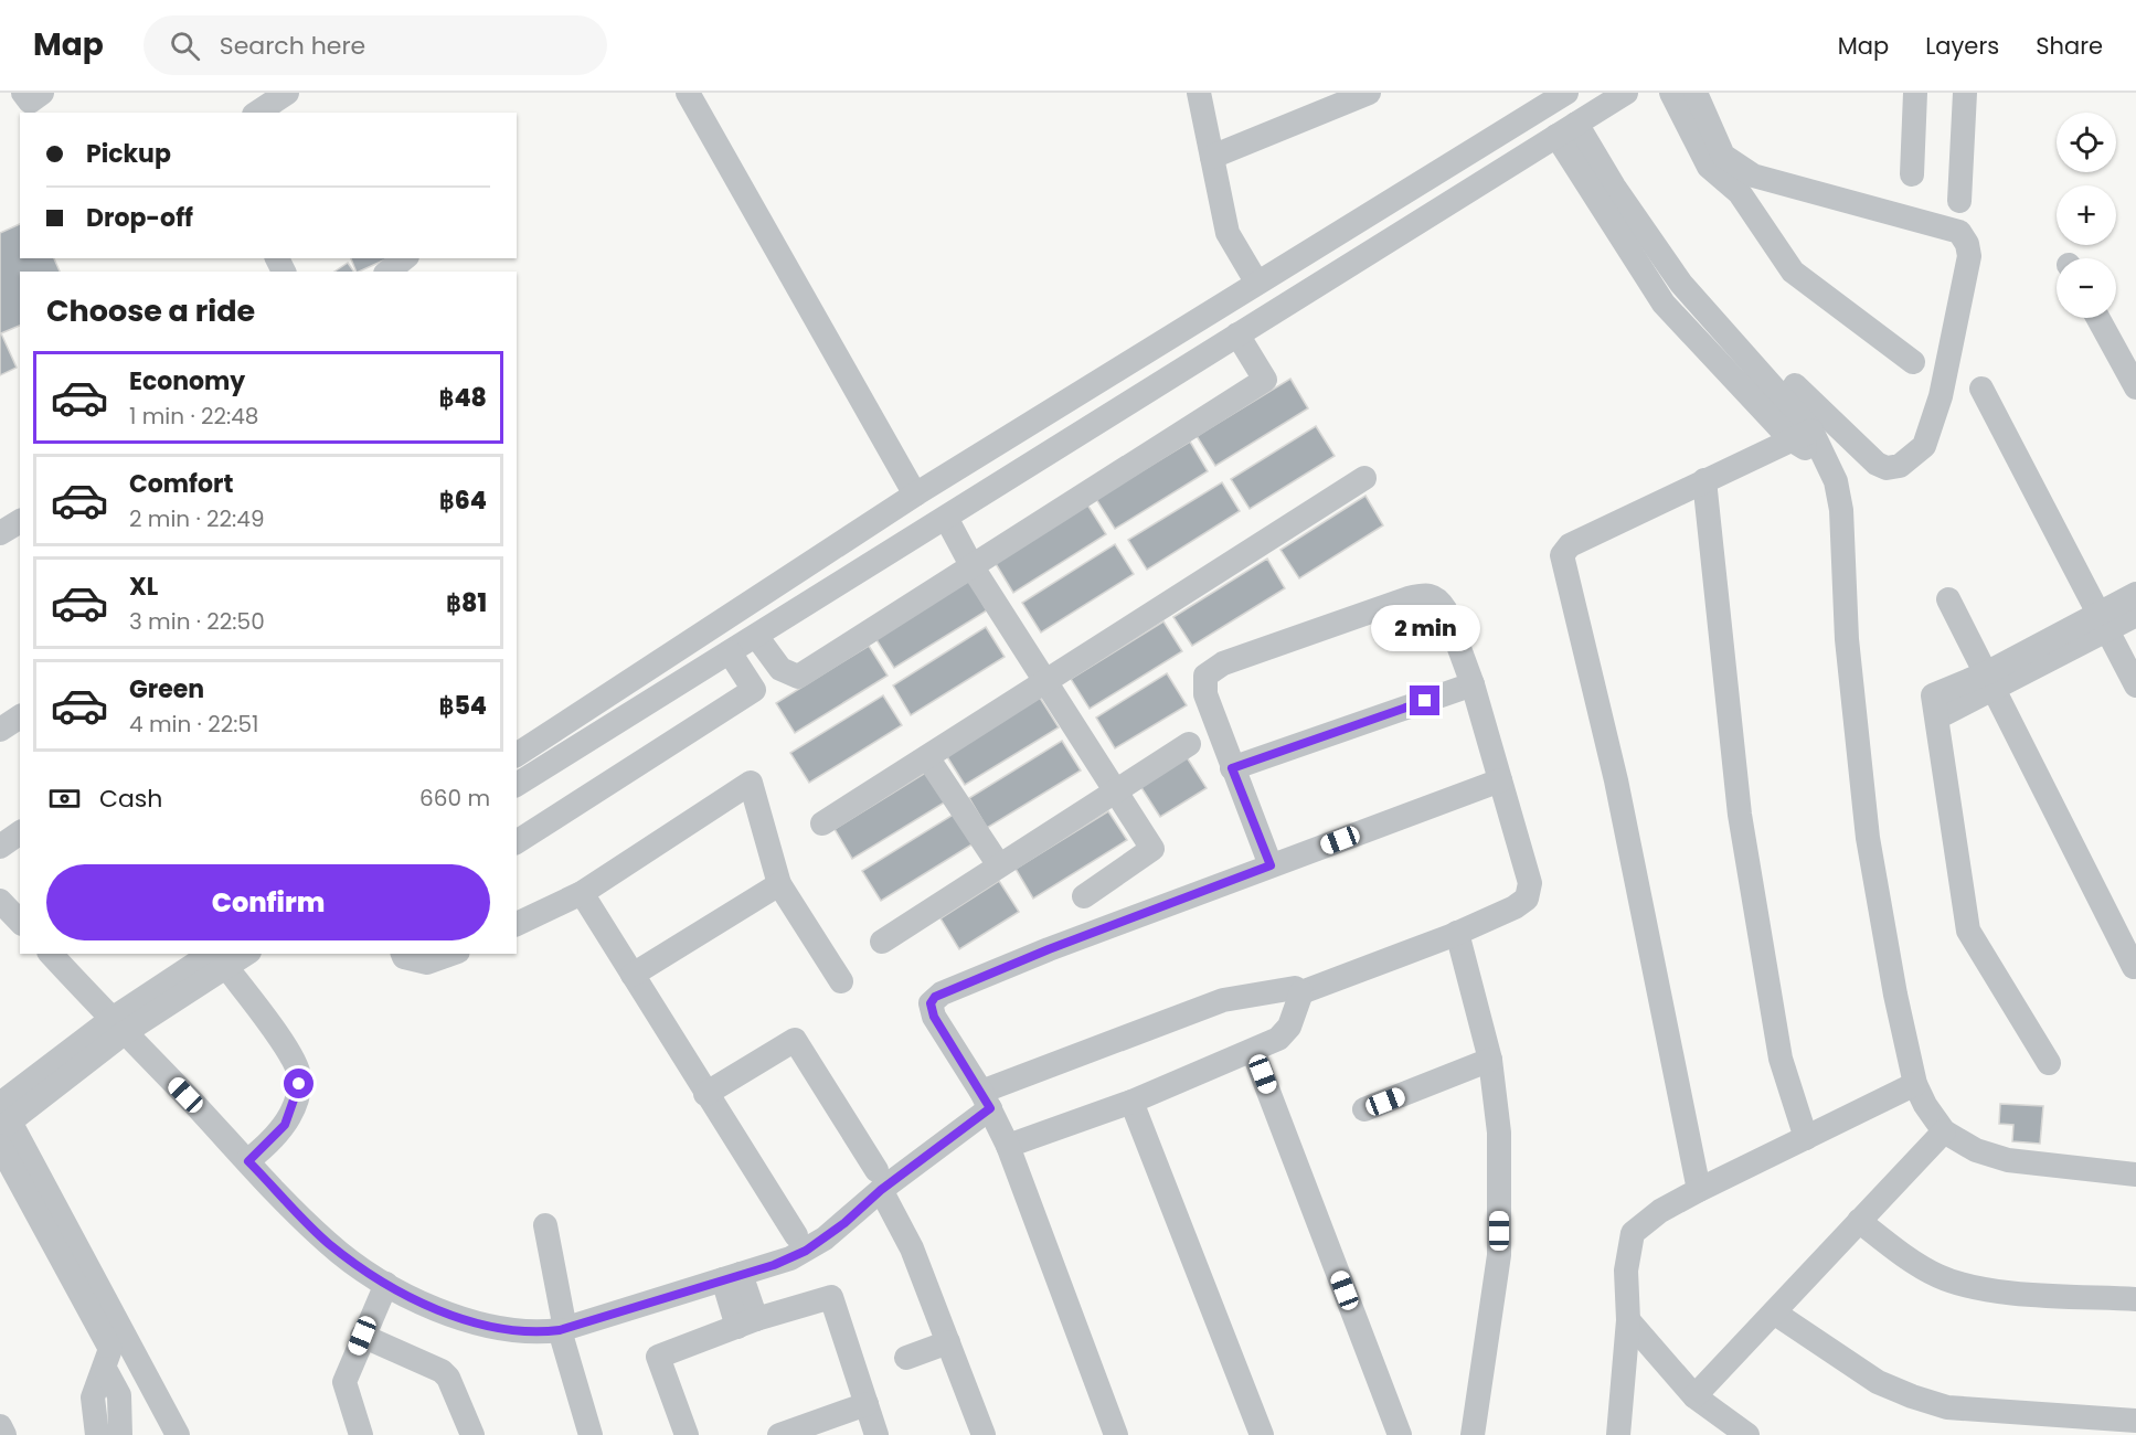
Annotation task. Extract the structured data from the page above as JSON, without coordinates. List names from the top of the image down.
{
  "page": {
    "header": "Map",
    "search": "Search here",
    "nav": ["Map", "Layers", "Share"],
    "map_buttons": ["+", "−"],
    "banner": ["Pickup", "Drop-off"],
    "heading": "Choose a ride",
    "list": [
      {
        "name": "Economy",
        "note": "1 min · 22:48",
        "value": "฿48"
      },
      {
        "name": "Comfort",
        "note": "2 min · 22:49",
        "value": "฿64"
      },
      {
        "name": "XL",
        "note": "3 min · 22:50",
        "value": "฿81"
      },
      {
        "name": "Green",
        "note": "4 min · 22:51",
        "value": "฿54"
      }
    ],
    "bubble": "2 min",
    "pay": ["Cash", "660 m"],
    "buttons": "Confirm"
  }
}
